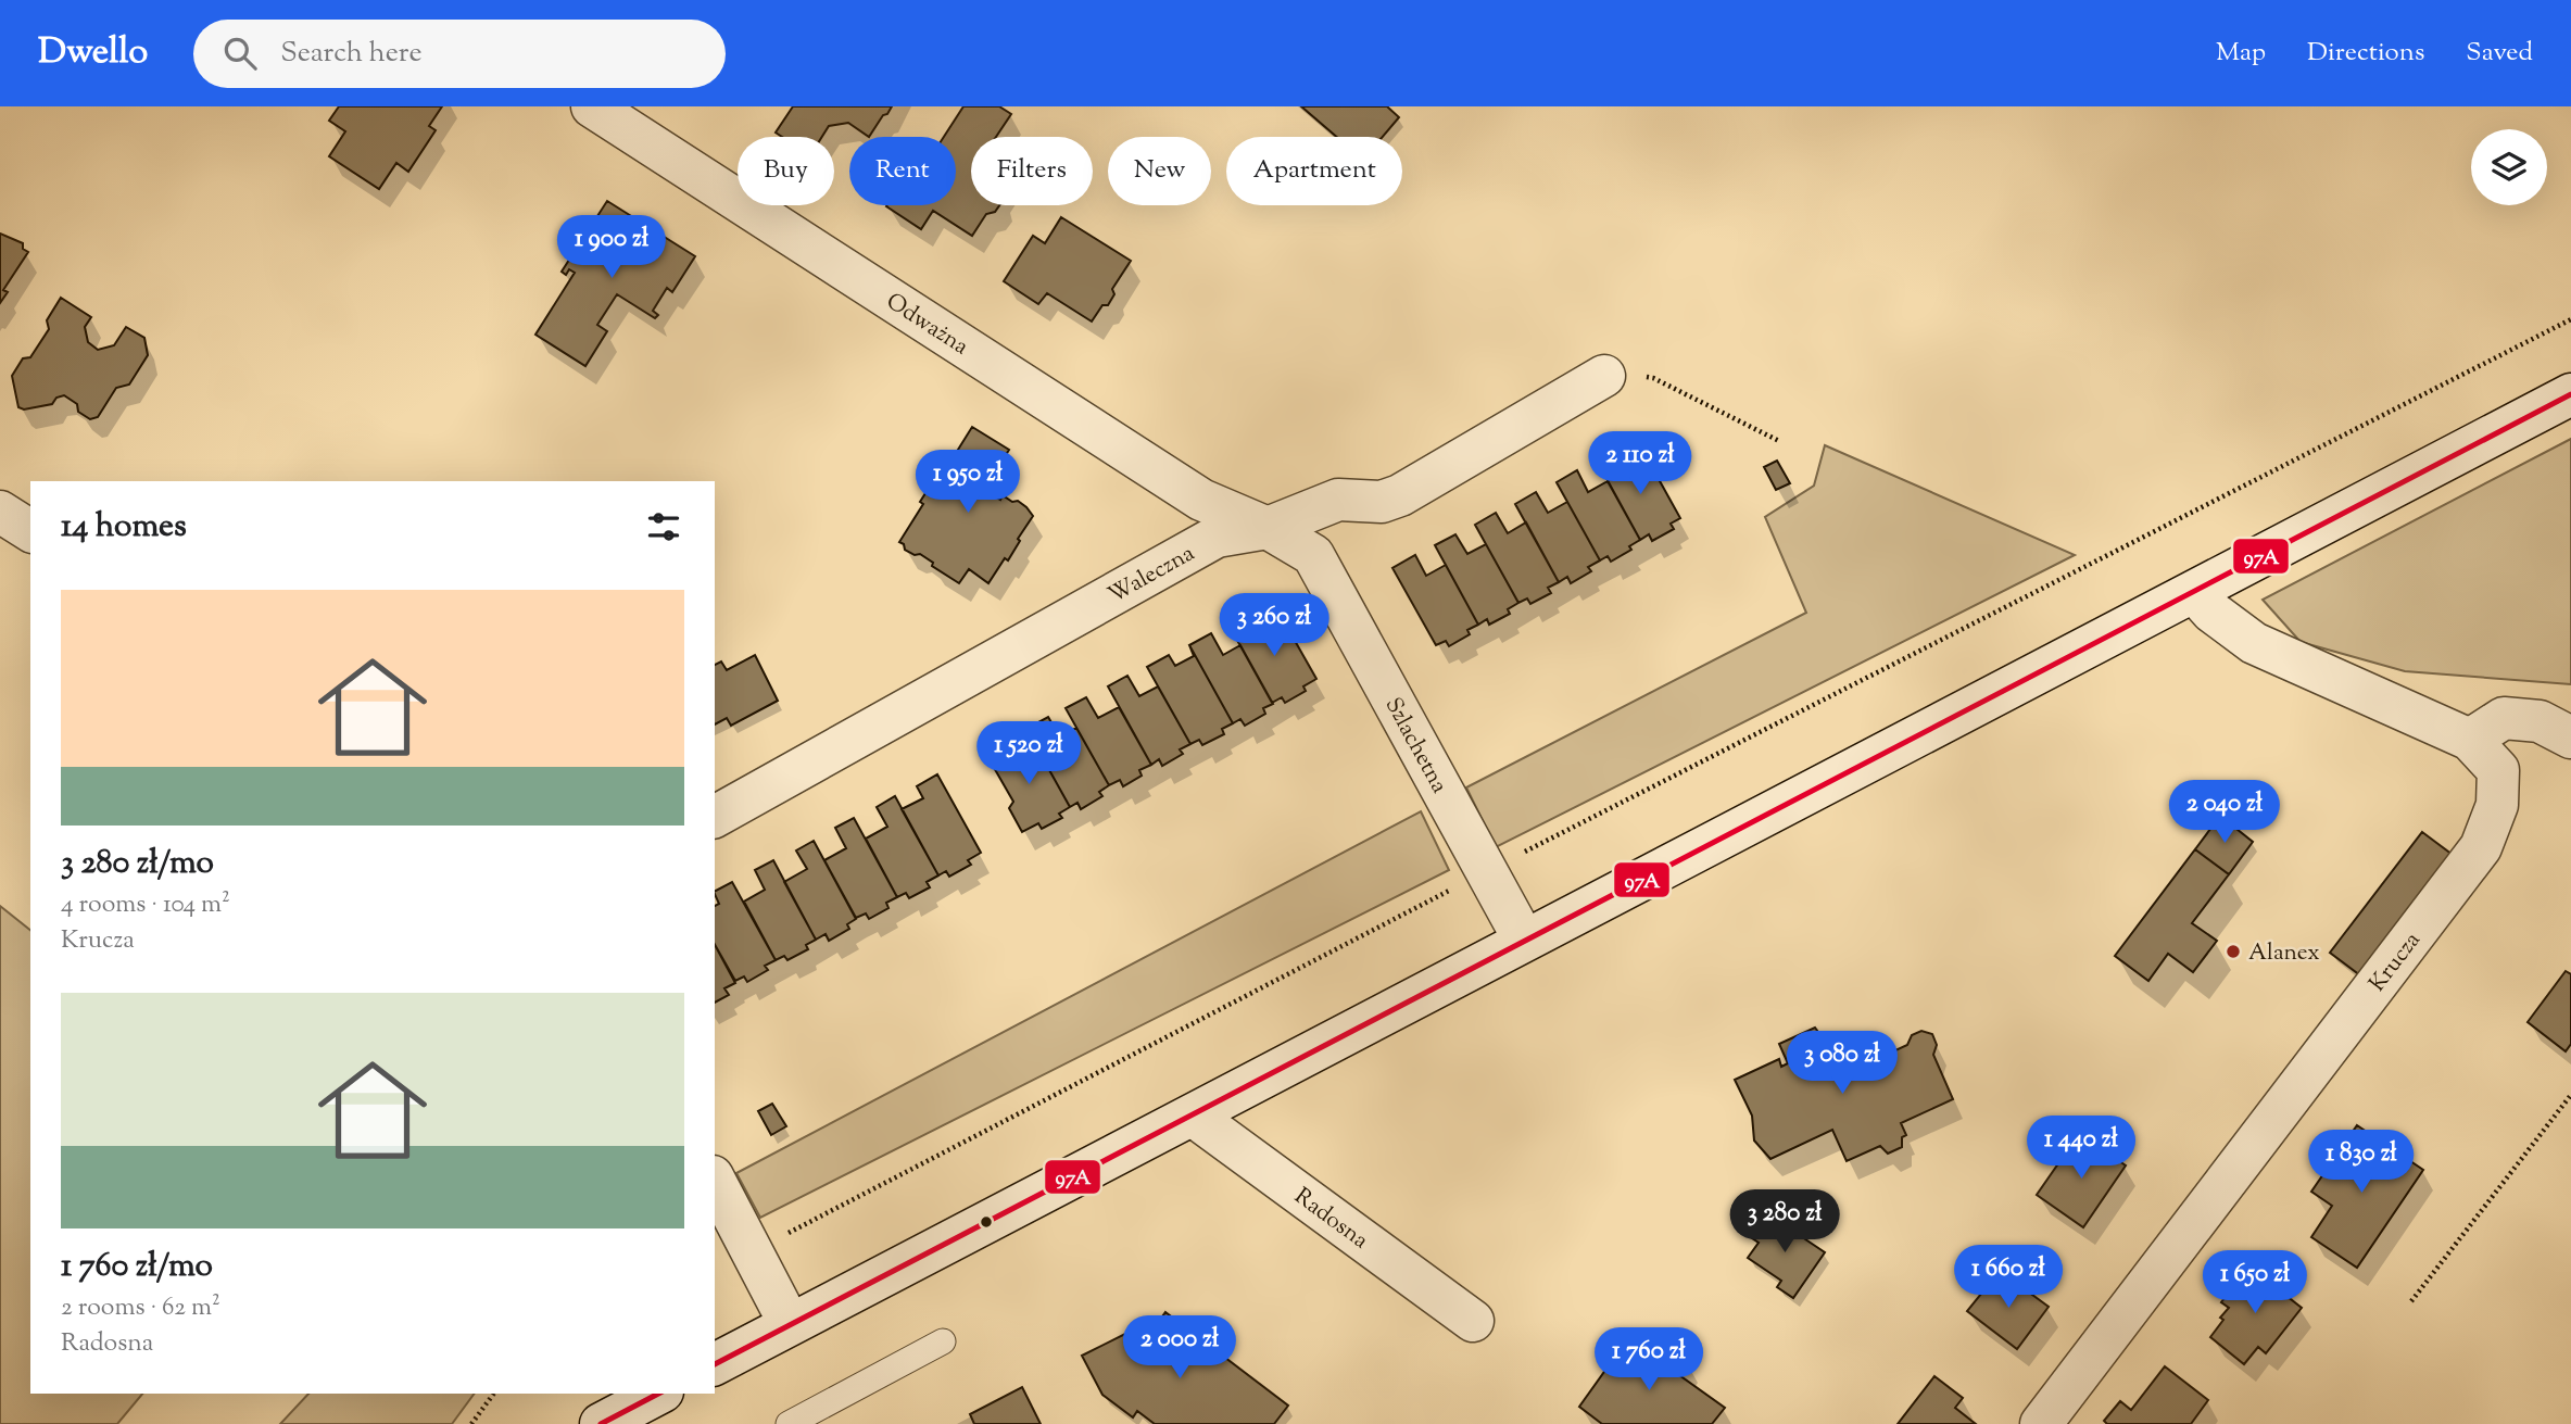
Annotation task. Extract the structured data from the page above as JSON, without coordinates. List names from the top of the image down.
{
  "streets": {
    "street": [
      "Odważna",
      "Waleczna",
      "Szlachetna",
      "Krucza",
      "Radosna"
    ]
  },
  "crossings": [
    ["Odważna", "Waleczna"],
    ["Odważna", "Szlachetna"],
    ["Waleczna", "Szlachetna"]
  ],
  "places": ["Alanex"],
  "lines": ["transit line 97A"],
  "page": {
    "header": "Dwello",
    "search": "Search here",
    "nav": ["Map", "Directions", "Saved"],
    "chip": [
      "Buy",
      "Rent",
      "Filters",
      "New",
      "Apartment"
    ],
    "price": [
      "1 900 zł",
      "2 110 zł",
      "1 950 zł",
      "3 260 zł",
      "1 520 zł",
      "2 040 zł",
      "3 080 zł",
      "1 440 zł",
      "1 830 zł",
      "3 280 zł",
      "1 660 zł",
      "1 650 zł",
      "2 000 zł",
      "1 760 zł"
    ],
    "heading": "14 homes",
    "list": [
      {
        "name": "3 280 zł/mo",
        "note": "4 rooms · 104 m² · Krucza"
      },
      {
        "name": "1 760 zł/mo",
        "note": "2 rooms · 62 m² · Radosna"
      }
    ]
  }
}
